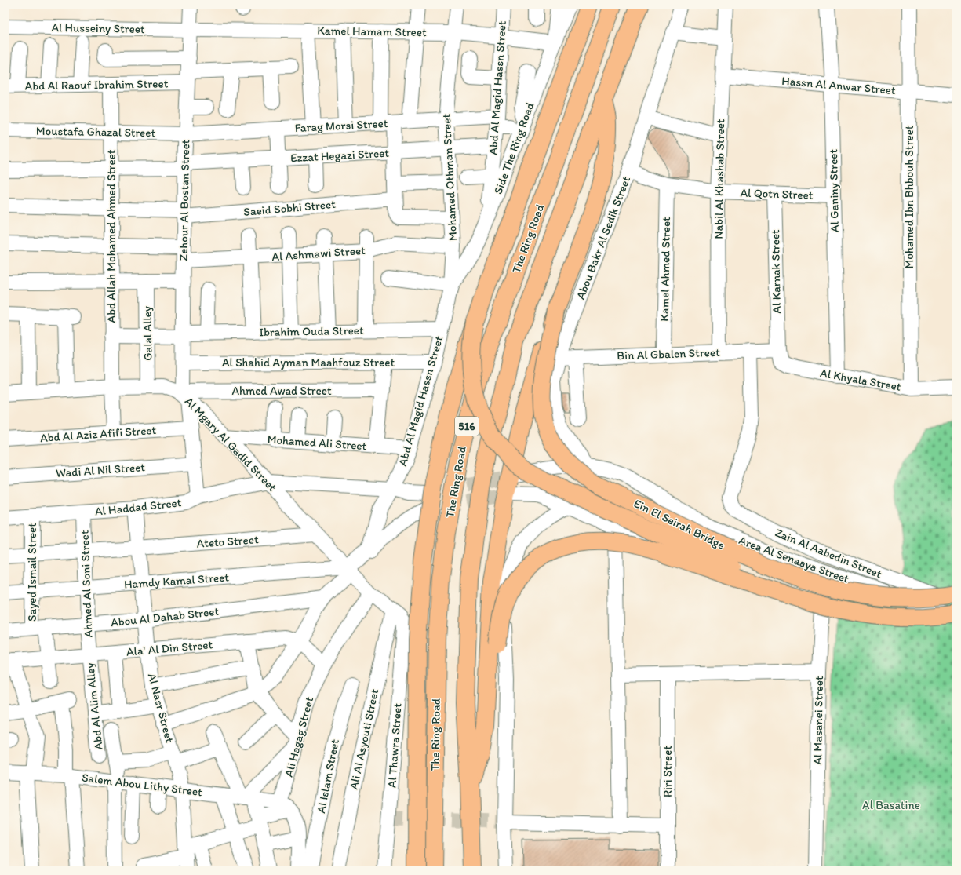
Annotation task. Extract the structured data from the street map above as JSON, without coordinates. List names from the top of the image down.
{
  "streets": {
    "highway": ["The Ring Road", "516", "Ein El Seirah Bridge"],
    "street": [
      "Al Husseiny Street",
      "Kamel Hamam Street",
      "Abd Al Raouf Ibrahim Street",
      "Hassn Al Anwar Street",
      "Abd Al Magid Hassn Street",
      "Farag Morsi Street",
      "Moustafa Ghazal Street",
      "Side The Ring Road",
      "Ezzat Hegazi Street",
      "Mohamed Othman Street",
      "Nabil Al Khashab Street",
      "Al Ganiny Street",
      "Al Qotn Street",
      "Mohamed Ibn Bhbouh Street",
      "Zehour Al Bostan Street",
      "Saeid Sobhi Street",
      "Abd Allah Mohamed Ahmed Street",
      "Abou Bakr Al Sedik Street",
      "Al Ashmawi Street",
      "Kamel Ahmed Street",
      "Al Karnak Street",
      "Ibrahim Ouda Street",
      "Galal Alley",
      "Bin Al Gbalen Street",
      "Al Shahid Ayman Maahfouz Street",
      "Al Khyala Street",
      "Ahmed Awad Street",
      "Abd Al Aziz Afifi Street",
      "Mohamed Ali Street",
      "Al Mgary Al Gadid Street",
      "Wadi Al Nil Street",
      "Al Haddad Street",
      "Ateto Street",
      "Zain Al Aabedin Street",
      "Area Al Senaaya Street",
      "Sayed Ismail Street",
      "Hamdy Kamal Street",
      "Ahmed Al Soni Street",
      "Abou Al Dahab Street",
      "Ala' Al Din Street",
      "Abd Al Alim Alley",
      "Al Nasr Street",
      "Al Masanei Street",
      "Ali Hagag Street",
      "Ali Al Asyouti Street",
      "Al Thawra Street",
      "Riri Street",
      "Al Islam Street",
      "Salem Abou Lithy Street"
    ]
  },
  "crossings": [
    ["Al Husseiny Street", "Kamel Hamam Street"],
    ["Al Husseiny Street", "Zehour Al Bostan Street"],
    ["Kamel Hamam Street", "Abd Al Magid Hassn Street"],
    ["Kamel Hamam Street", "Side The Ring Road"],
    ["Kamel Hamam Street", "Mohamed Othman Street"],
    ["Kamel Hamam Street", "Zehour Al Bostan Street"],
    ["Abd Al Raouf Ibrahim Street", "Zehour Al Bostan Street"],
    ["Abd Al Raouf Ibrahim Street", "Abd Allah Mohamed Ahmed Street"],
    ["Hassn Al Anwar Street", "Nabil Al Khashab Street"],
    ["Hassn Al Anwar Street", "Al Ganiny Street"],
    ["Hassn Al Anwar Street", "Mohamed Ibn Bhbouh Street"],
    ["Abd Al Magid Hassn Street", "Farag Morsi Street"],
    ["Abd Al Magid Hassn Street", "Side The Ring Road"],
    ["Abd Al Magid Hassn Street", "Ezzat Hegazi Street"],
    ["Abd Al Magid Hassn Street", "Mohamed Othman Street"],
    ["Abd Al Magid Hassn Street", "Ibrahim Ouda Street"],
    ["Abd Al Magid Hassn Street", "Al Shahid Ayman Maahfouz Street"],
    ["Abd Al Magid Hassn Street", "Mohamed Ali Street"],
    ["Abd Al Magid Hassn Street", "Al Mgary Al Gadid Street"],
    ["Abd Al Magid Hassn Street", "Al Haddad Street"],
    ["Abd Al Magid Hassn Street", "Hamdy Kamal Street"],
    ["Farag Morsi Street", "Moustafa Ghazal Street"],
    ["Farag Morsi Street", "Mohamed Othman Street"],
    ["Farag Morsi Street", "Zehour Al Bostan Street"],
    ["Moustafa Ghazal Street", "Zehour Al Bostan Street"],
    ["Moustafa Ghazal Street", "Abd Allah Mohamed Ahmed Street"],
    ["Side The Ring Road", "Mohamed Othman Street"],
    ["Ezzat Hegazi Street", "Mohamed Othman Street"],
    ["Ezzat Hegazi Street", "Zehour Al Bostan Street"],
    ["Ezzat Hegazi Street", "Abd Allah Mohamed Ahmed Street"],
    ["Mohamed Othman Street", "Al Ashmawi Street"],
    ["Mohamed Othman Street", "Ibrahim Ouda Street"],
    ["Nabil Al Khashab Street", "Al Qotn Street"],
    ["Nabil Al Khashab Street", "Bin Al Gbalen Street"],
    ["Al Ganiny Street", "Al Qotn Street"],
    ["Al Ganiny Street", "Al Khyala Street"],
    ["Al Qotn Street", "Abou Bakr Al Sedik Street"],
    ["Al Qotn Street", "Kamel Ahmed Street"],
    ["Al Qotn Street", "Al Karnak Street"],
    ["Mohamed Ibn Bhbouh Street", "Al Khyala Street"],
    ["Zehour Al Bostan Street", "Saeid Sobhi Street"],
    ["Zehour Al Bostan Street", "Al Ashmawi Street"],
    ["Zehour Al Bostan Street", "Ibrahim Ouda Street"],
    ["Zehour Al Bostan Street", "Al Shahid Ayman Maahfouz Street"],
    ["Zehour Al Bostan Street", "Ahmed Awad Street"],
    ["Zehour Al Bostan Street", "Abd Al Aziz Afifi Street"],
    ["Zehour Al Bostan Street", "Al Mgary Al Gadid Street"],
    ["Zehour Al Bostan Street", "Wadi Al Nil Street"],
    ["Zehour Al Bostan Street", "Al Haddad Street"],
    ["Saeid Sobhi Street", "Abd Allah Mohamed Ahmed Street"],
    ["Abd Allah Mohamed Ahmed Street", "Al Ashmawi Street"],
    ["Abd Allah Mohamed Ahmed Street", "Ibrahim Ouda Street"],
    ["Abd Allah Mohamed Ahmed Street", "Abd Al Aziz Afifi Street"],
    ["Abd Allah Mohamed Ahmed Street", "Al Mgary Al Gadid Street"],
    ["Abou Bakr Al Sedik Street", "Bin Al Gbalen Street"],
    ["Abou Bakr Al Sedik Street", "Area Al Senaaya Street"],
    ["Kamel Ahmed Street", "Bin Al Gbalen Street"],
    ["Al Karnak Street", "Bin Al Gbalen Street"],
    ["Al Karnak Street", "Al Khyala Street"],
    ["Ibrahim Ouda Street", "Galal Alley"],
    ["Galal Alley", "Al Mgary Al Gadid Street"],
    ["Bin Al Gbalen Street", "Al Khyala Street"],
    ["Bin Al Gbalen Street", "Zain Al Aabedin Street"],
    ["Ahmed Awad Street", "Al Mgary Al Gadid Street"],
    ["Mohamed Ali Street", "Al Mgary Al Gadid Street"],
    ["Al Mgary Al Gadid Street", "Al Haddad Street"],
    ["Al Mgary Al Gadid Street", "Ateto Street"],
    ["Al Mgary Al Gadid Street", "Hamdy Kamal Street"],
    ["Al Mgary Al Gadid Street", "Ali Hagag Street"],
    ["Al Mgary Al Gadid Street", "Ali Al Asyouti Street"],
    ["Al Mgary Al Gadid Street", "Al Thawra Street"],
    ["Al Haddad Street", "Sayed Ismail Street"],
    ["Al Haddad Street", "Ahmed Al Soni Street"],
    ["Al Haddad Street", "Al Nasr Street"],
    ["Ateto Street", "Sayed Ismail Street"],
    ["Ateto Street", "Ahmed Al Soni Street"],
    ["Ateto Street", "Al Nasr Street"],
    ["Area Al Senaaya Street", "Al Masanei Street"],
    ["Sayed Ismail Street", "Hamdy Kamal Street"],
    ["Sayed Ismail Street", "Abou Al Dahab Street"],
    ["Hamdy Kamal Street", "Ahmed Al Soni Street"],
    ["Hamdy Kamal Street", "Al Nasr Street"],
    ["Ahmed Al Soni Street", "Abou Al Dahab Street"],
    ["Ahmed Al Soni Street", "Ala' Al Din Street"],
    ["Ahmed Al Soni Street", "Abd Al Alim Alley"],
    ["Abou Al Dahab Street", "Al Nasr Street"],
    ["Ala' Al Din Street", "Abd Al Alim Alley"],
    ["Ala' Al Din Street", "Al Nasr Street"],
    ["Ala' Al Din Street", "Ali Hagag Street"],
    ["Al Nasr Street", "Salem Abou Lithy Street"],
    ["Ali Hagag Street", "Salem Abou Lithy Street"]
  ],
  "parks": ["Al Basatine"]
}
